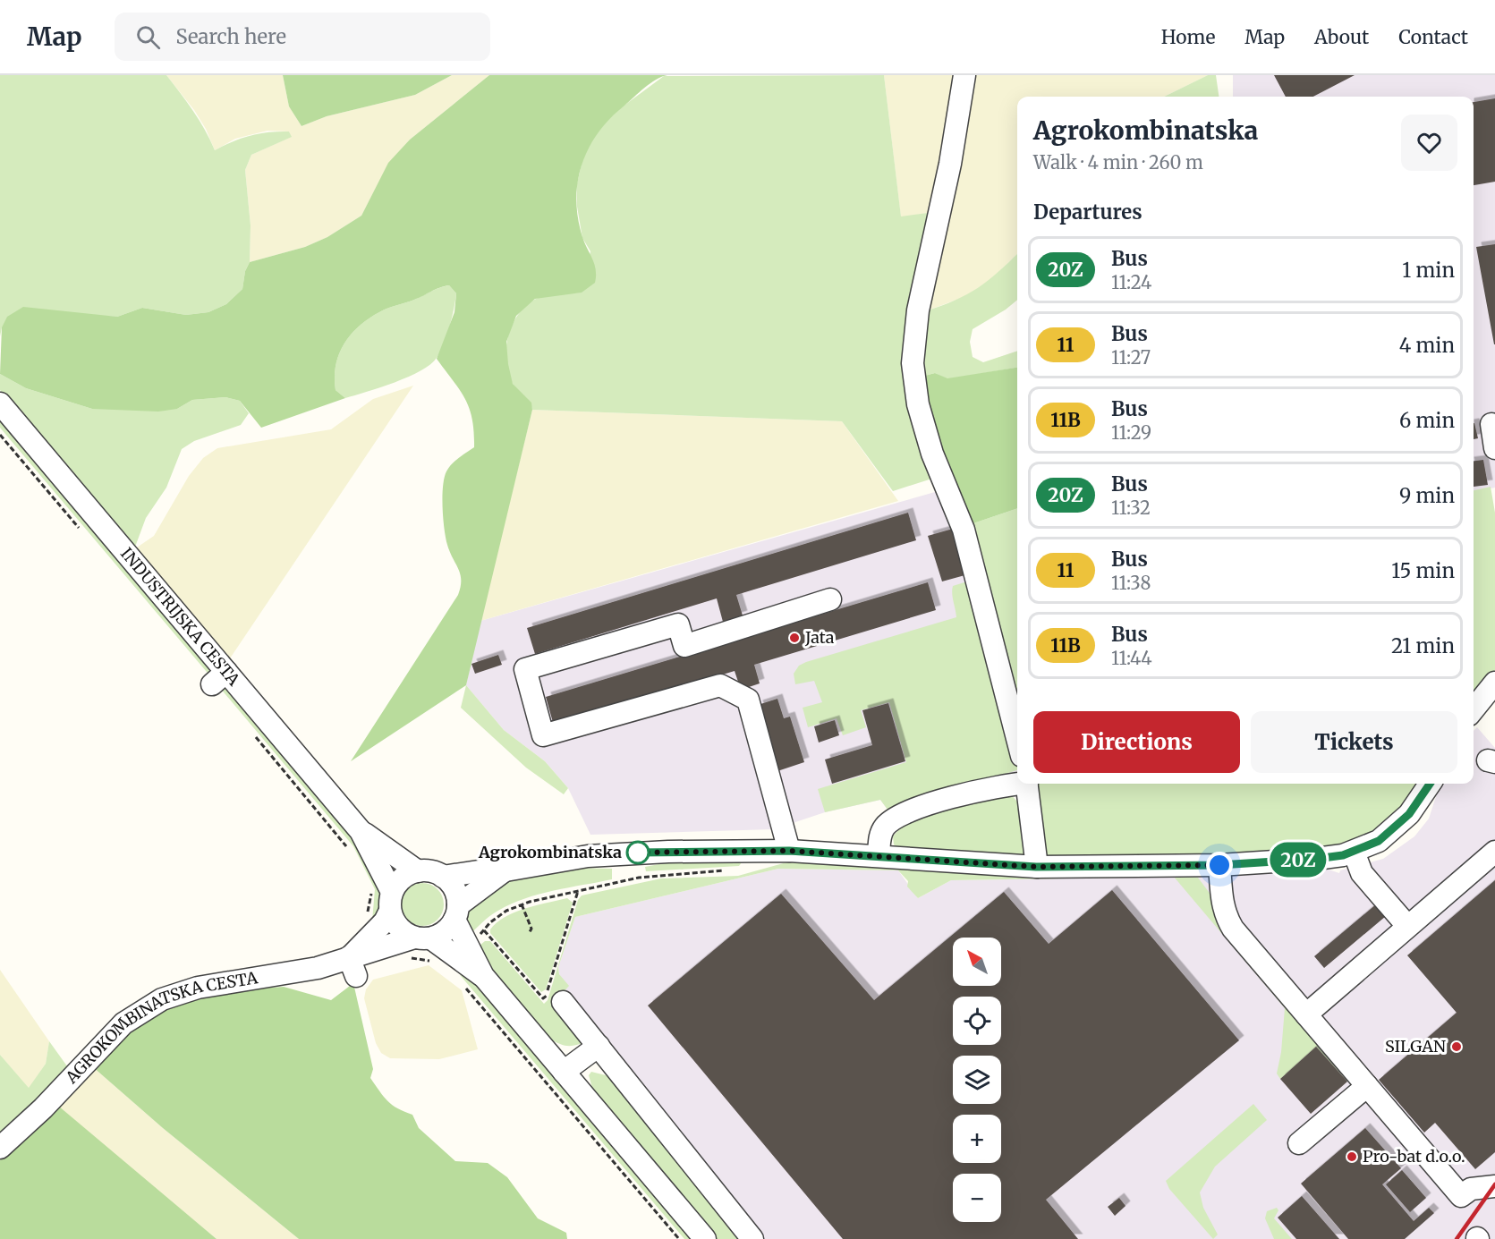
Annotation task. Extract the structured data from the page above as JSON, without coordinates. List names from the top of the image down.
{
  "streets": {
    "street": ["INDUSTRIJSKA CESTA", "AGROKOMBINATSKA CESTA"]
  },
  "crossings": [
    ["INDUSTRIJSKA CESTA", "AGROKOMBINATSKA CESTA"]
  ],
  "places": [
    "Jata",
    "Agrokombinatska",
    "SILGAN",
    "Pro-bat d.o.o."
  ],
  "lines": ["bus line 20Z"],
  "north": "top left",
  "page": {
    "header": "Map",
    "search": "Search here",
    "nav": [
      "Home",
      "Map",
      "About",
      "Contact"
    ],
    "on_map": "20Z",
    "heading": [
      ["Agrokombinatska", "Walk · 4 min · 260 m"],
      "Departures"
    ],
    "list": [
      {
        "mark": "20Z",
        "name": "Bus",
        "note": "11:24",
        "value": "1 min"
      },
      {
        "mark": "11",
        "name": "Bus",
        "note": "11:27",
        "value": "4 min"
      },
      {
        "mark": "11B",
        "name": "Bus",
        "note": "11:29",
        "value": "6 min"
      },
      {
        "mark": "20Z",
        "name": "Bus",
        "note": "11:32",
        "value": "9 min"
      },
      {
        "mark": "11",
        "name": "Bus",
        "note": "11:38",
        "value": "15 min"
      },
      {
        "mark": "11B",
        "name": "Bus",
        "note": "11:44",
        "value": "21 min"
      }
    ],
    "buttons": ["Directions", "Tickets"],
    "map_buttons": ["+", "−"]
  }
}
